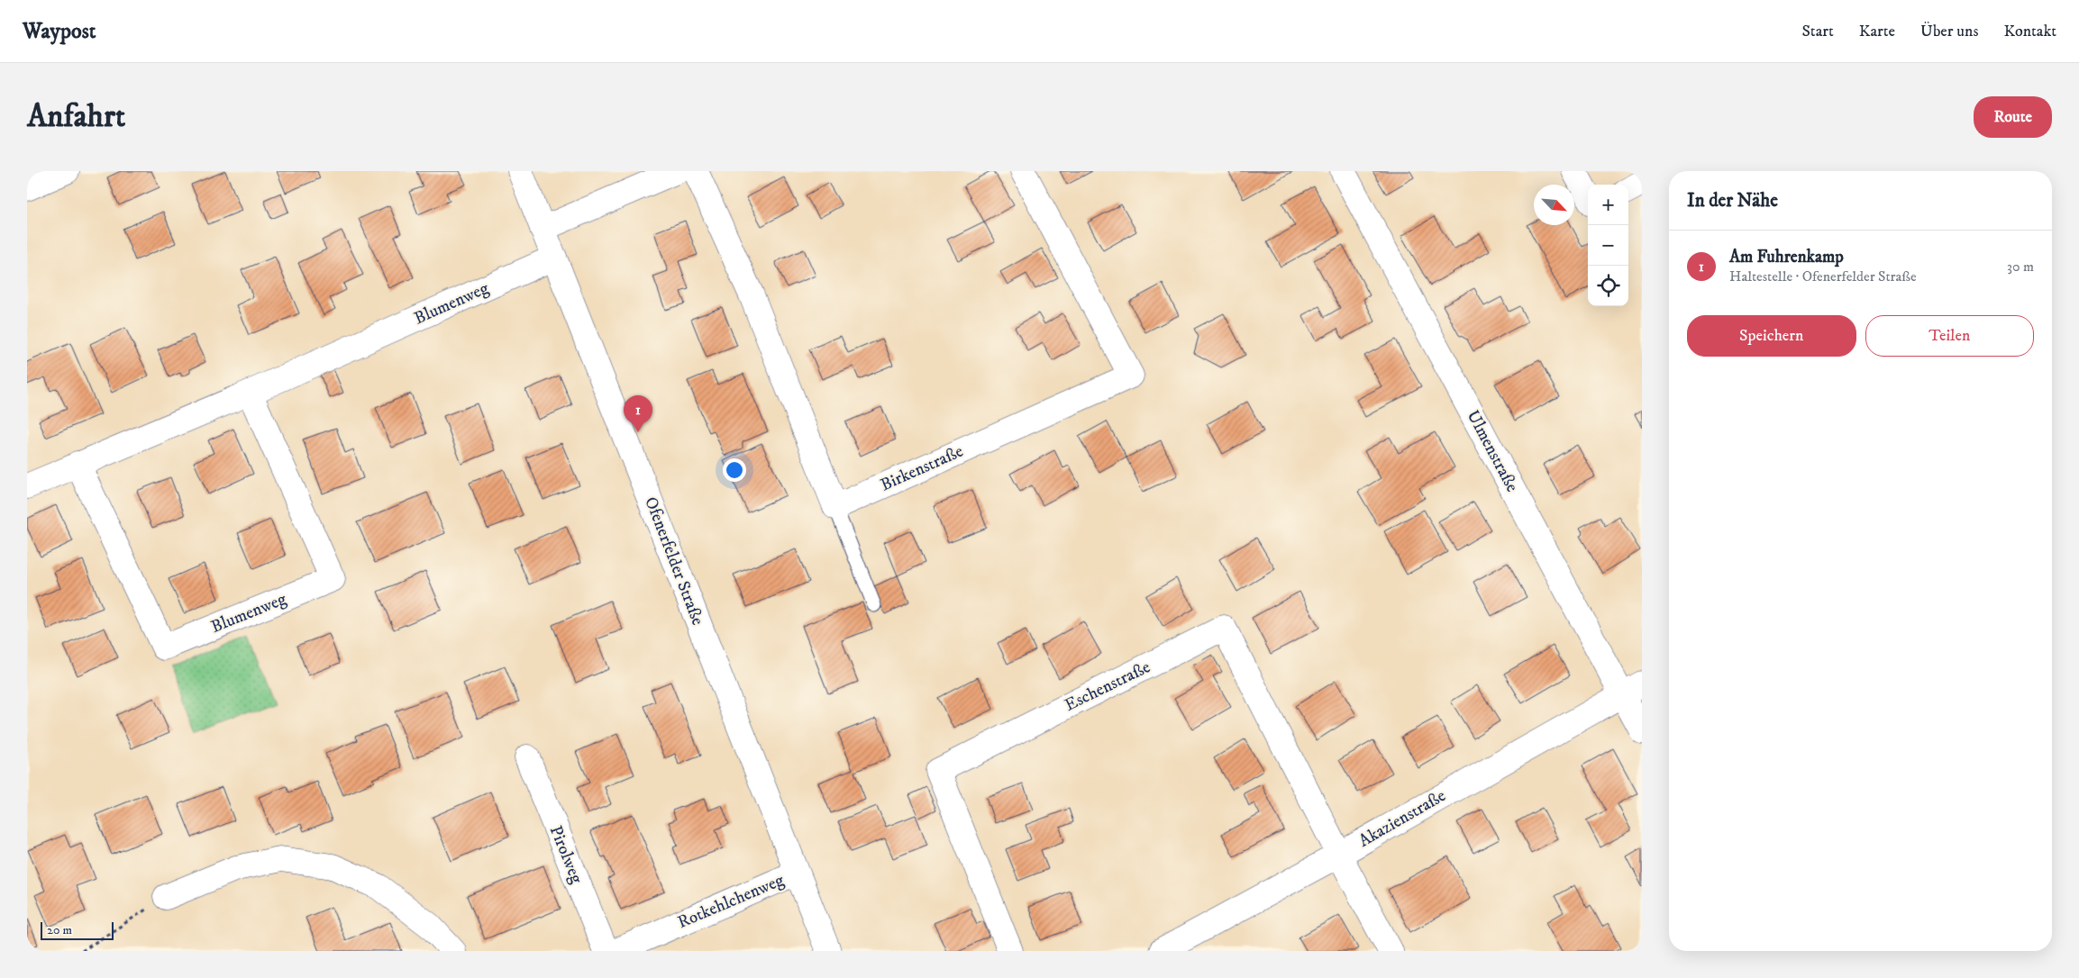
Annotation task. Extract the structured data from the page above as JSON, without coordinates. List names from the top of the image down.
{
  "streets": {
    "street": [
      "Blumenweg",
      "Ulmenstraße",
      "Birkenstraße",
      "Ofenerfelder Straße",
      "Eschenstraße",
      "Akazienstraße",
      "Pirolweg",
      "Rotkehlchenweg"
    ]
  },
  "crossings": [
    ["Blumenweg", "Ofenerfelder Straße"],
    ["Ulmenstraße", "Akazienstraße"],
    ["Ofenerfelder Straße", "Rotkehlchenweg"],
    ["Eschenstraße", "Akazienstraße"]
  ],
  "scale_bar": "20 m",
  "north": "bottom right",
  "page": {
    "header": "Waypost",
    "nav": [
      "Start",
      "Karte",
      "Über uns",
      "Kontakt"
    ],
    "buttons": [
      "Route",
      ["Speichern", "Teilen"]
    ],
    "title": "Anfahrt",
    "heading": "In der Nähe",
    "map_buttons": ["+", "−"],
    "list": [
      {
        "mark": "1",
        "name": "Am Fuhrenkamp",
        "note": "Haltestelle · Ofenerfelder Straße",
        "value": "30 m"
      }
    ],
    "pins": "1",
    "scale": "20 m"
  }
}
